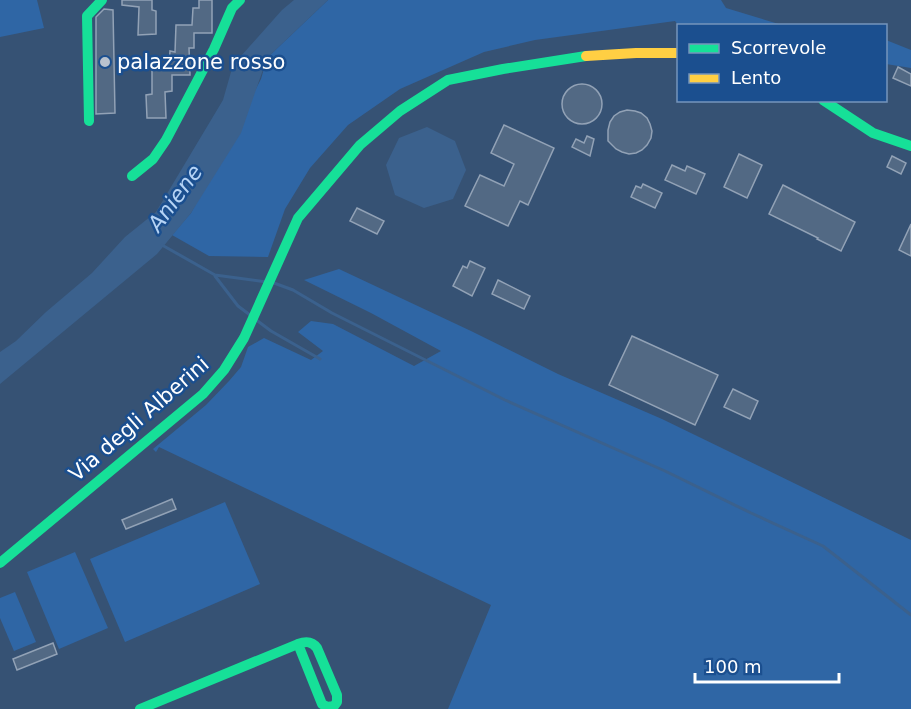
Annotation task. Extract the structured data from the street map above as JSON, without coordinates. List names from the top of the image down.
{
  "streets": {
    "street": ["Via degli Alberini"]
  },
  "water": ["Aniene"],
  "places": ["palazzone rosso"],
  "legend": ["Scorrevole", "Lento"],
  "scale_bar": "100 m"
}
